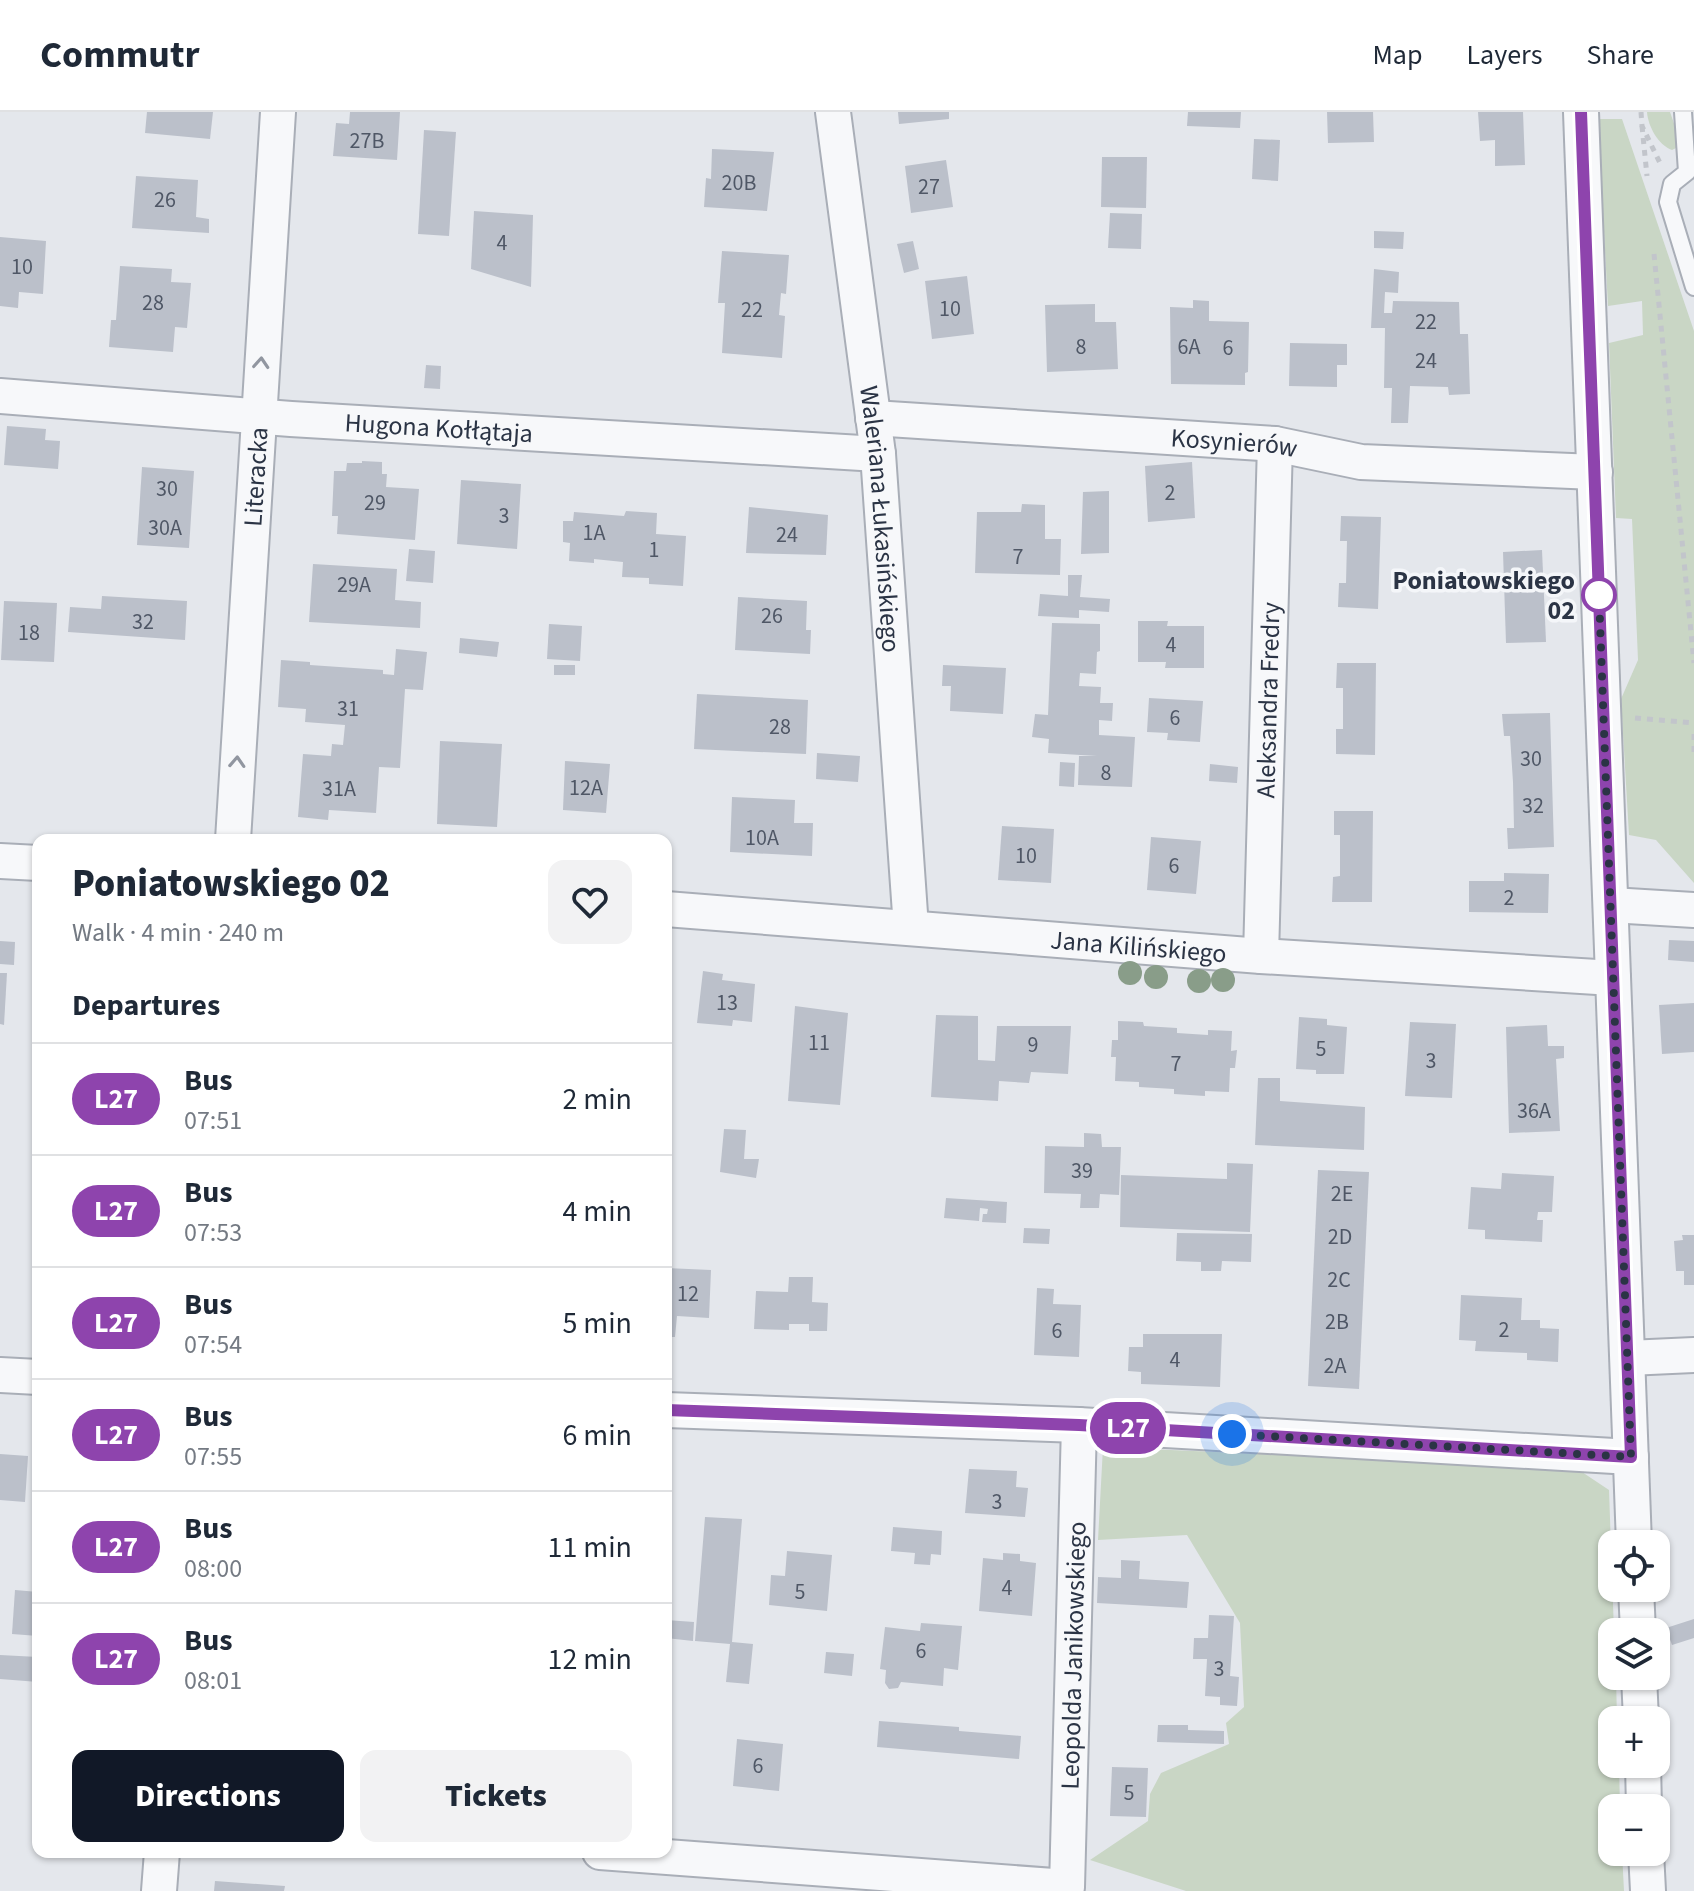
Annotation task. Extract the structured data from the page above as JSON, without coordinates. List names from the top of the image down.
{
  "streets": {
    "street": [
      "Hugona Kołłątaja",
      "Kosynierów",
      "Literacka",
      "Waleriana Łukasińskiego",
      "Aleksandra Fredry",
      "Jana Kilińskiego",
      "Leopolda Janikowskiego"
    ]
  },
  "crossings": [
    ["Hugona Kołłątaja", "Literacka"],
    ["Hugona Kołłątaja", "Waleriana Łukasińskiego"],
    ["Kosynierów", "Waleriana Łukasińskiego"],
    ["Kosynierów", "Aleksandra Fredry"],
    ["Waleriana Łukasińskiego", "Jana Kilińskiego"],
    ["Aleksandra Fredry", "Jana Kilińskiego"]
  ],
  "one_way": ["Literacka"],
  "places": ["Poniatowskiego 02"],
  "lines": ["bus line L27"],
  "house_numbers": [
    "27B",
    "20B",
    "27",
    "26",
    "4",
    "10",
    "28",
    "10",
    "22",
    "22",
    "8",
    "6A",
    "6",
    "24",
    "30",
    "2",
    "29",
    "3",
    "30A",
    "1A",
    "24",
    "1",
    "7",
    "29A",
    "26",
    "32",
    "18",
    "4",
    "31",
    "6",
    "28",
    "30",
    "8",
    "12A",
    "31A",
    "32",
    "10A",
    "10",
    "6",
    "2",
    "13",
    "11",
    "9",
    "5",
    "3",
    "7",
    "36A",
    "39",
    "2E",
    "2D",
    "2C",
    "12",
    "2B",
    "2",
    "6",
    "4",
    "2A",
    "3",
    "4",
    "5",
    "6",
    "3",
    "6",
    "5"
  ],
  "page": {
    "header": "Commutr",
    "nav": ["Map", "Layers", "Share"],
    "on_map": "L27",
    "heading": [
      ["Poniatowskiego 02", "Walk · 4 min · 240 m"],
      "Departures"
    ],
    "list": [
      {
        "mark": "L27",
        "name": "Bus",
        "note": "07:51",
        "value": "2 min"
      },
      {
        "mark": "L27",
        "name": "Bus",
        "note": "07:53",
        "value": "4 min"
      },
      {
        "mark": "L27",
        "name": "Bus",
        "note": "07:54",
        "value": "5 min"
      },
      {
        "mark": "L27",
        "name": "Bus",
        "note": "07:55",
        "value": "6 min"
      },
      {
        "mark": "L27",
        "name": "Bus",
        "note": "08:00",
        "value": "11 min"
      },
      {
        "mark": "L27",
        "name": "Bus",
        "note": "08:01",
        "value": "12 min"
      }
    ],
    "map_buttons": ["+", "−"],
    "buttons": ["Directions", "Tickets"]
  }
}
